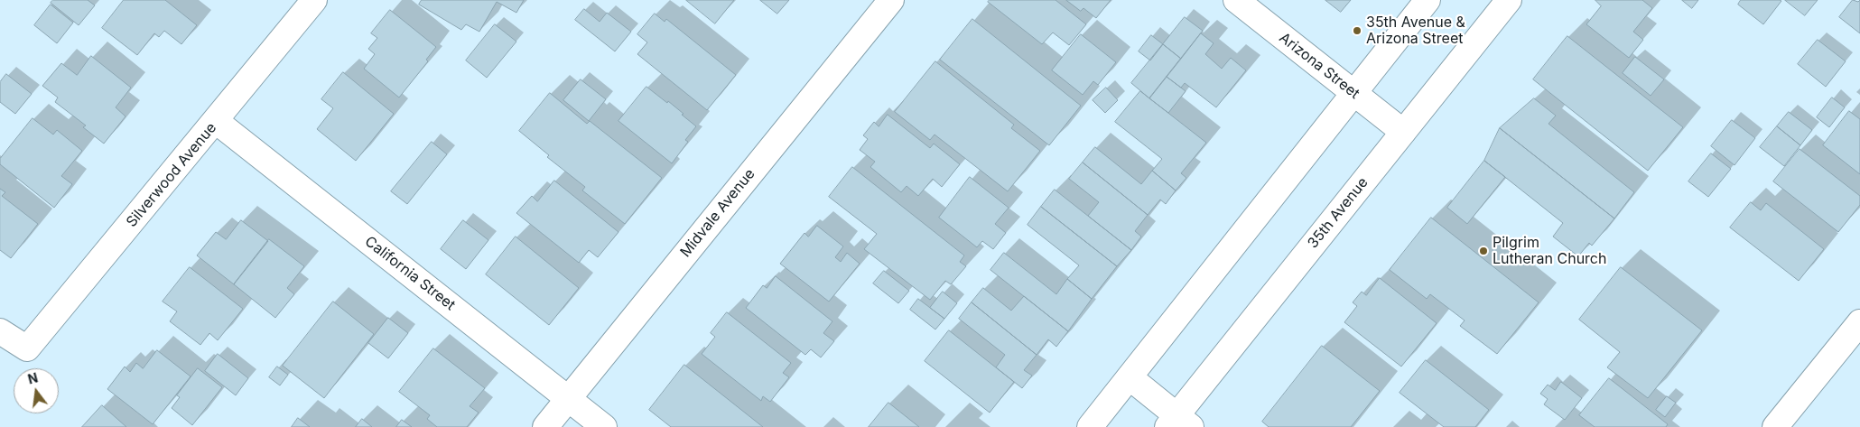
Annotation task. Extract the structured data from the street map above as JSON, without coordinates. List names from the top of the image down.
{
  "streets": {
    "street": [
      "Arizona Street",
      "Silverwood Avenue",
      "Midvale Avenue",
      "35th Avenue",
      "California Street"
    ]
  },
  "crossings": [
    ["Arizona Street", "35th Avenue"],
    ["Silverwood Avenue", "California Street"],
    ["Midvale Avenue", "California Street"]
  ],
  "places": ["35th Avenue & Arizona Street", "Pilgrim Lutheran Church"],
  "north": "top"
}
